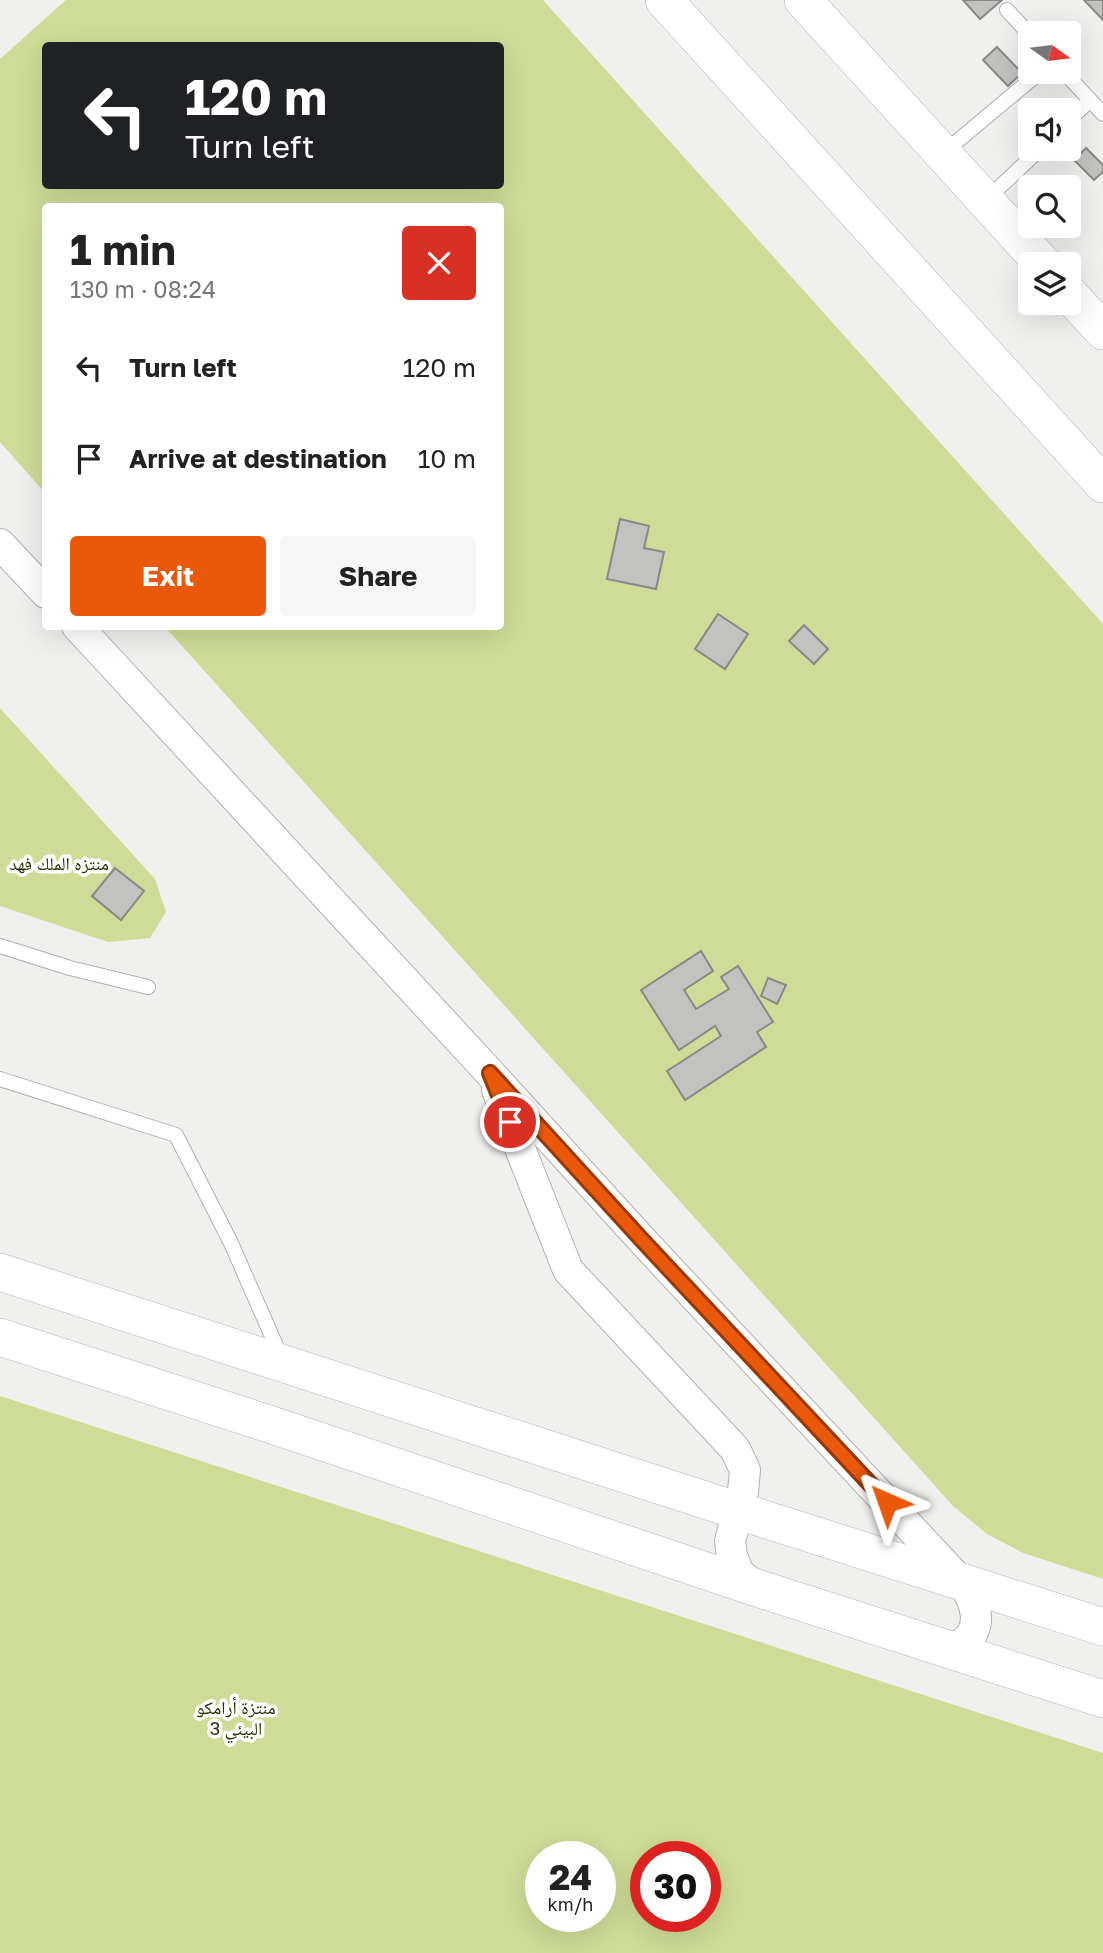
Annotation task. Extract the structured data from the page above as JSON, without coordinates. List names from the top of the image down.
{
  "parks": ["منتزه الملك فهد", "منتزة أرامكو البيئي 3"],
  "north": "right",
  "page": {
    "turn": ["120 m", "Turn left"],
    "heading": ["1 min", "130 m · 08:24"],
    "list": [
      {
        "name": "Turn left",
        "value": "120 m"
      },
      {
        "name": "Arrive at destination",
        "value": "10 m"
      }
    ],
    "buttons": ["Exit", "Share"],
    "speed": "24 km/h",
    "limit": "30"
  }
}
